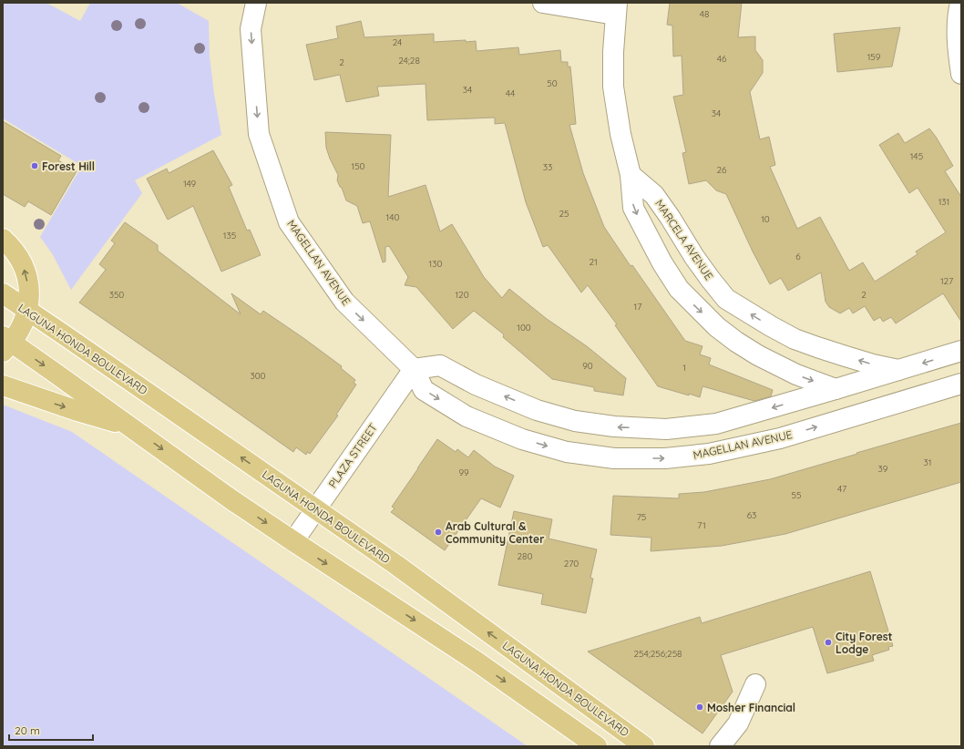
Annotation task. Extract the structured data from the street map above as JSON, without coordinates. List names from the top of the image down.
{
  "streets": {
    "main road": ["LAGUNA HONDA BOULEVARD"],
    "street": ["MARCELA AVENUE", "MAGELLAN AVENUE", "PLAZA STREET"]
  },
  "crossings": [
    ["MAGELLAN AVENUE", "PLAZA STREET"],
    ["LAGUNA HONDA BOULEVARD", "PLAZA STREET"]
  ],
  "places": [
    "Forest Hill",
    "Arab Cultural & Community Center",
    "City Forest Lodge",
    "Mosher Financial"
  ],
  "house_numbers": [
    "48",
    "24",
    "159",
    "46",
    "24;28",
    "2",
    "50",
    "34",
    "44",
    "34",
    "145",
    "150",
    "33",
    "26",
    "149",
    "131",
    "25",
    "140",
    "10",
    "135",
    "6",
    "21",
    "130",
    "127",
    "350",
    "120",
    "2",
    "17",
    "100",
    "90",
    "1",
    "300",
    "31",
    "39",
    "99",
    "47",
    "55",
    "63",
    "75",
    "71",
    "280",
    "270",
    "254;256;258"
  ],
  "scale_bar": "20 m"
}
